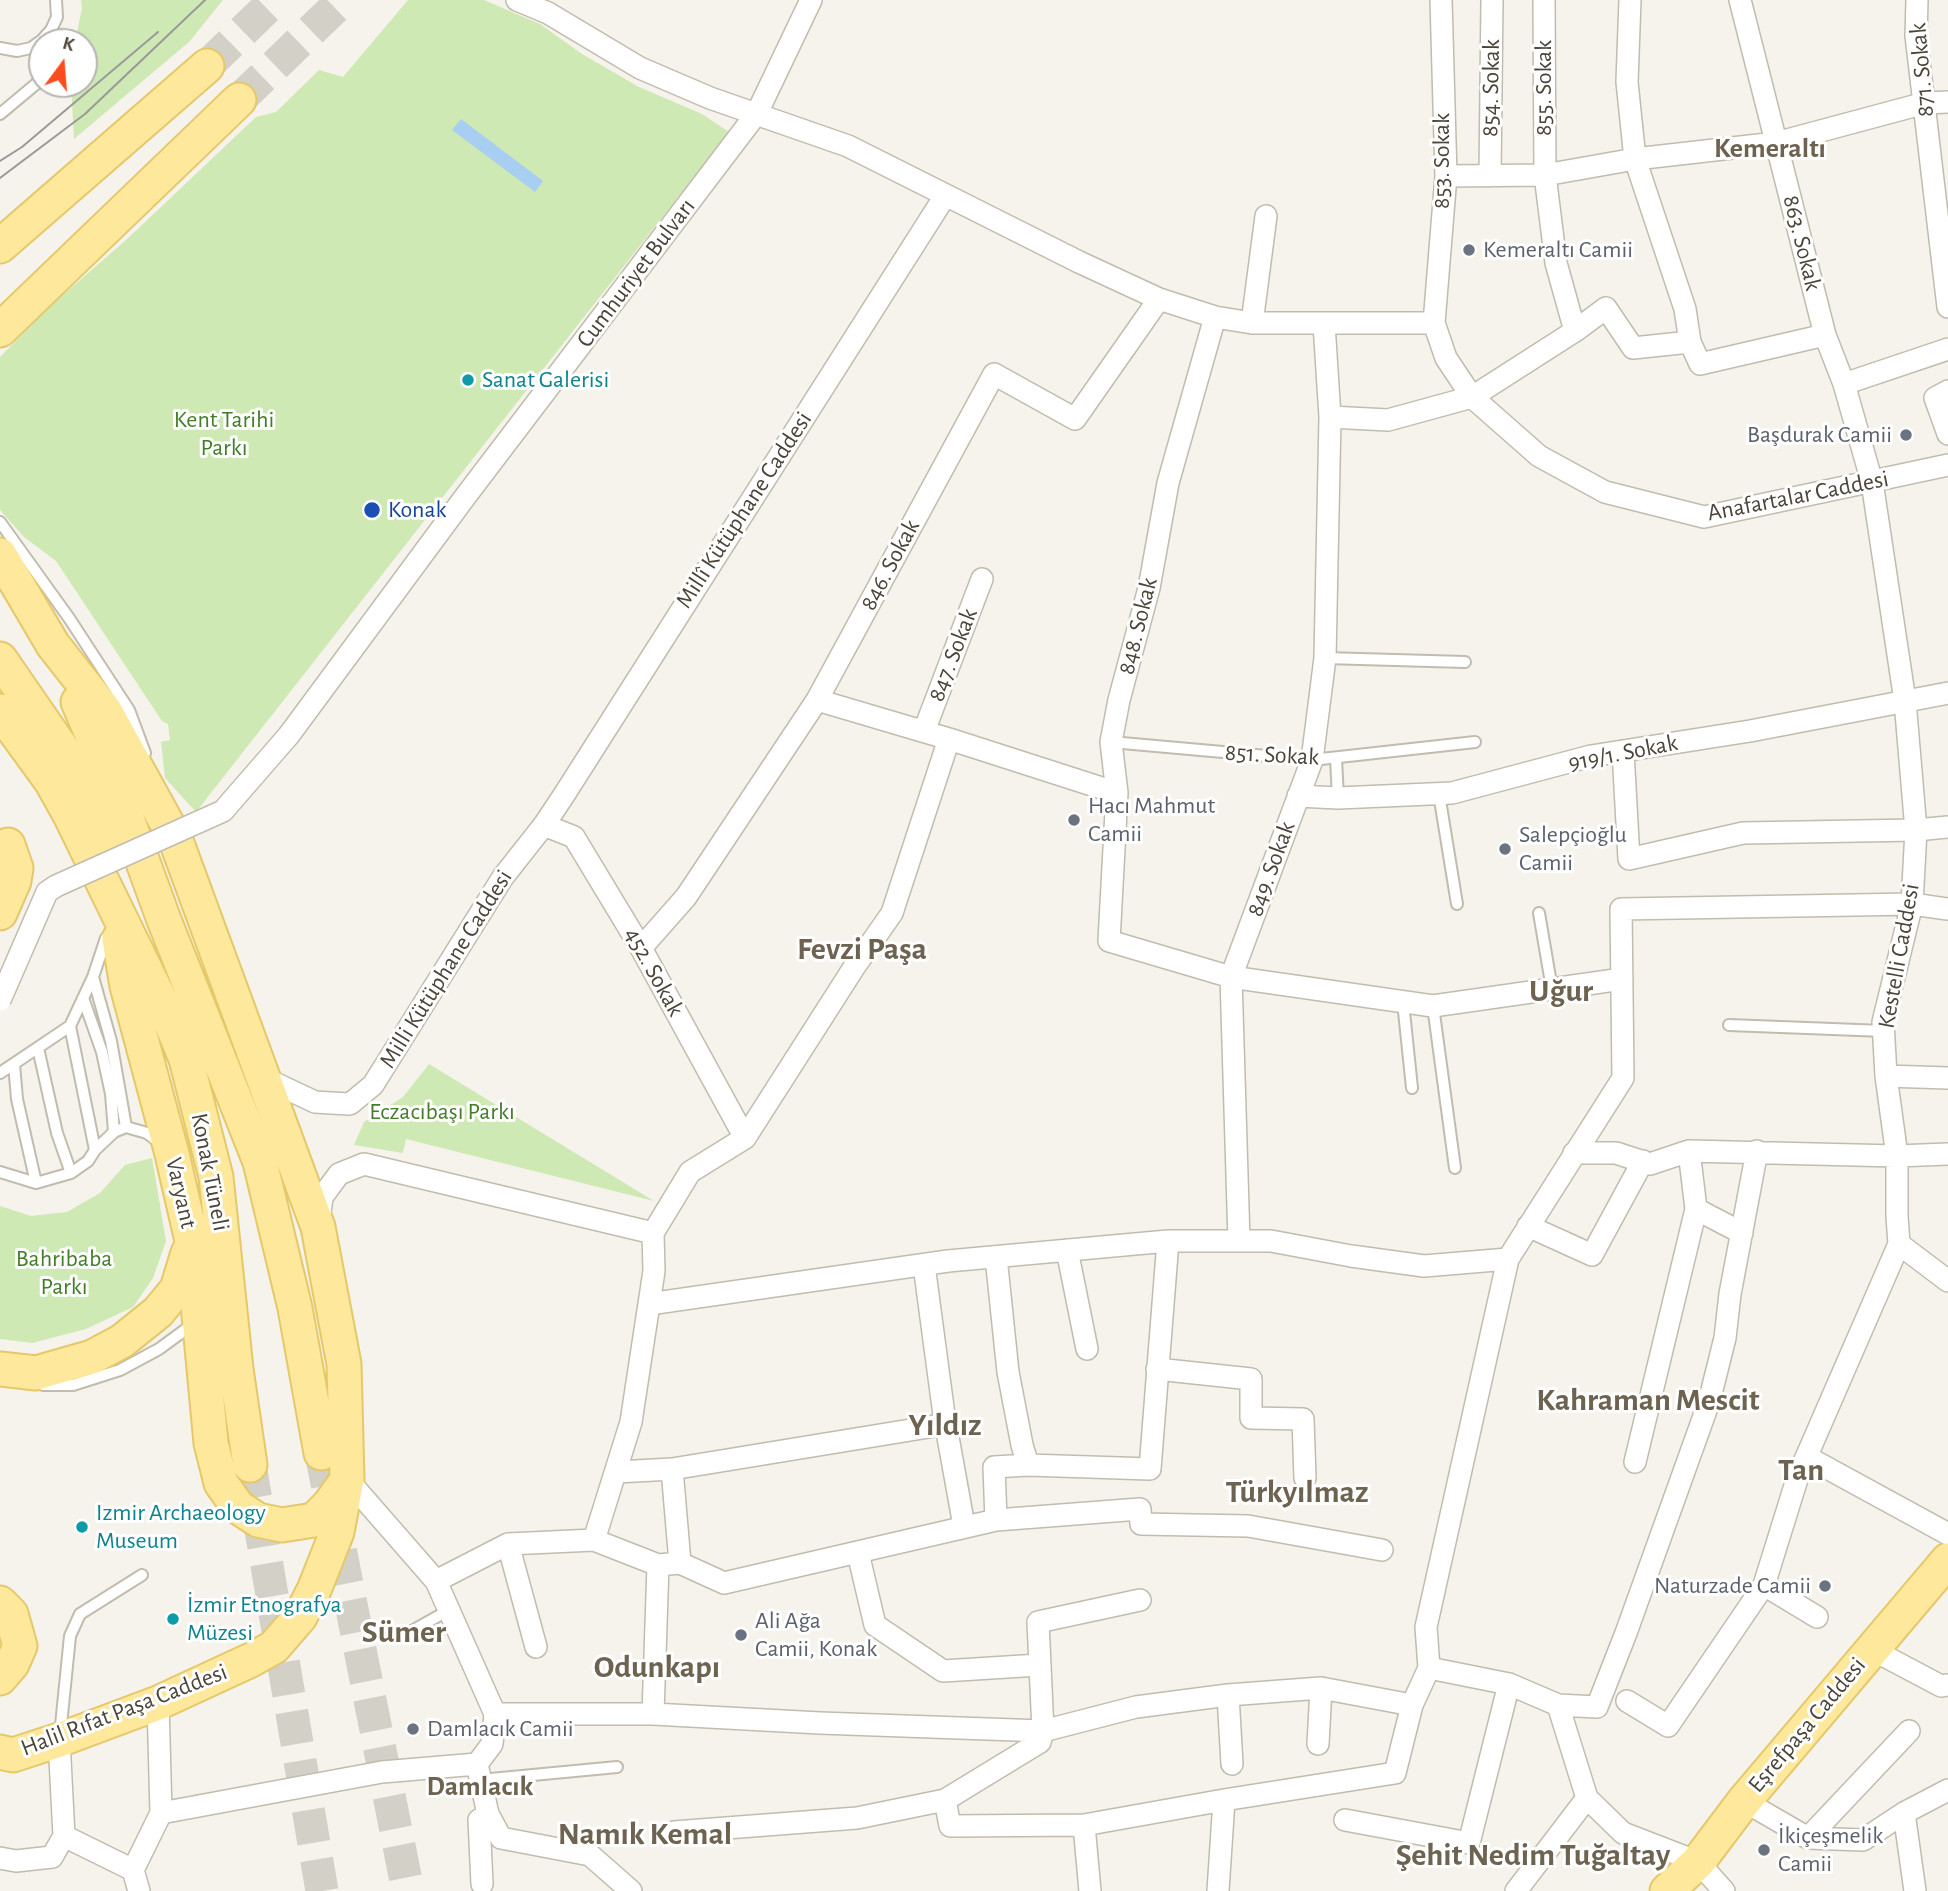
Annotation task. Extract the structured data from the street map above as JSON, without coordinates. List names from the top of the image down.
{
  "streets": {
    "main road": [
      "Konak Tüneli",
      "Varyant",
      "Halil Rıfat Paşa Caddesi",
      "Eşrefpaşa Caddesi"
    ],
    "street": [
      "871. Sokak",
      "854. Sokak",
      "855. Sokak",
      "853. Sokak",
      "863. Sokak",
      "Cumhuriyet Bulvarı",
      "Anafartalar Caddesi",
      "Millî Kütüphane Caddesi",
      "846. Sokak",
      "848. Sokak",
      "847. Sokak",
      "919/1. Sokak",
      "849. Sokak",
      "Kestelli Caddesi",
      "Milli Kütüphane Caddesi",
      "452. Sokak"
    ],
    "lane": ["851. Sokak"]
  },
  "crossings": [
    ["853. Sokak", "Anafartalar Caddesi"],
    ["863. Sokak", "Anafartalar Caddesi"],
    ["863. Sokak", "Kestelli Caddesi"],
    ["Anafartalar Caddesi", "Kestelli Caddesi"],
    ["Millî Kütüphane Caddesi", "Milli Kütüphane Caddesi"],
    ["Millî Kütüphane Caddesi", "452. Sokak"],
    ["846. Sokak", "452. Sokak"],
    ["848. Sokak", "851. Sokak"],
    ["848. Sokak", "849. Sokak"],
    ["919/1. Sokak", "849. Sokak"],
    ["919/1. Sokak", "Kestelli Caddesi"],
    ["851. Sokak", "849. Sokak"],
    ["Milli Kütüphane Caddesi", "452. Sokak"],
    ["Milli Kütüphane Caddesi", "Halil Rıfat Paşa Caddesi"],
    ["Konak Tüneli", "Varyant"]
  ],
  "districts": [
    "Kemeraltı",
    "Fevzi Paşa",
    "Uğur",
    "Kahraman Mescit",
    "Yıldız",
    "Tan",
    "Türkyılmaz",
    "Sümer",
    "Odunkapı",
    "Damlacık",
    "Namık Kemal",
    "Şehit Nedim Tuğaltay"
  ],
  "parks": ["Kent Tarihi Parkı", "Eczacıbaşı Parkı", "Bahribaba Parkı"],
  "places": [
    "Kemeraltı Camii",
    "Sanat Galerisi",
    "Başdurak Camii",
    "Konak",
    "Hacı Mahmut Camii",
    "Salepçioğlu Camii",
    "Izmir Archaeology Museum",
    "Naturzade Camii",
    "İzmir Etnografya Müzesi",
    "Ali Ağa Camii, Konak",
    "Damlacık Camii",
    "İkiçeşmelik Camii"
  ],
  "north": "top"
}
